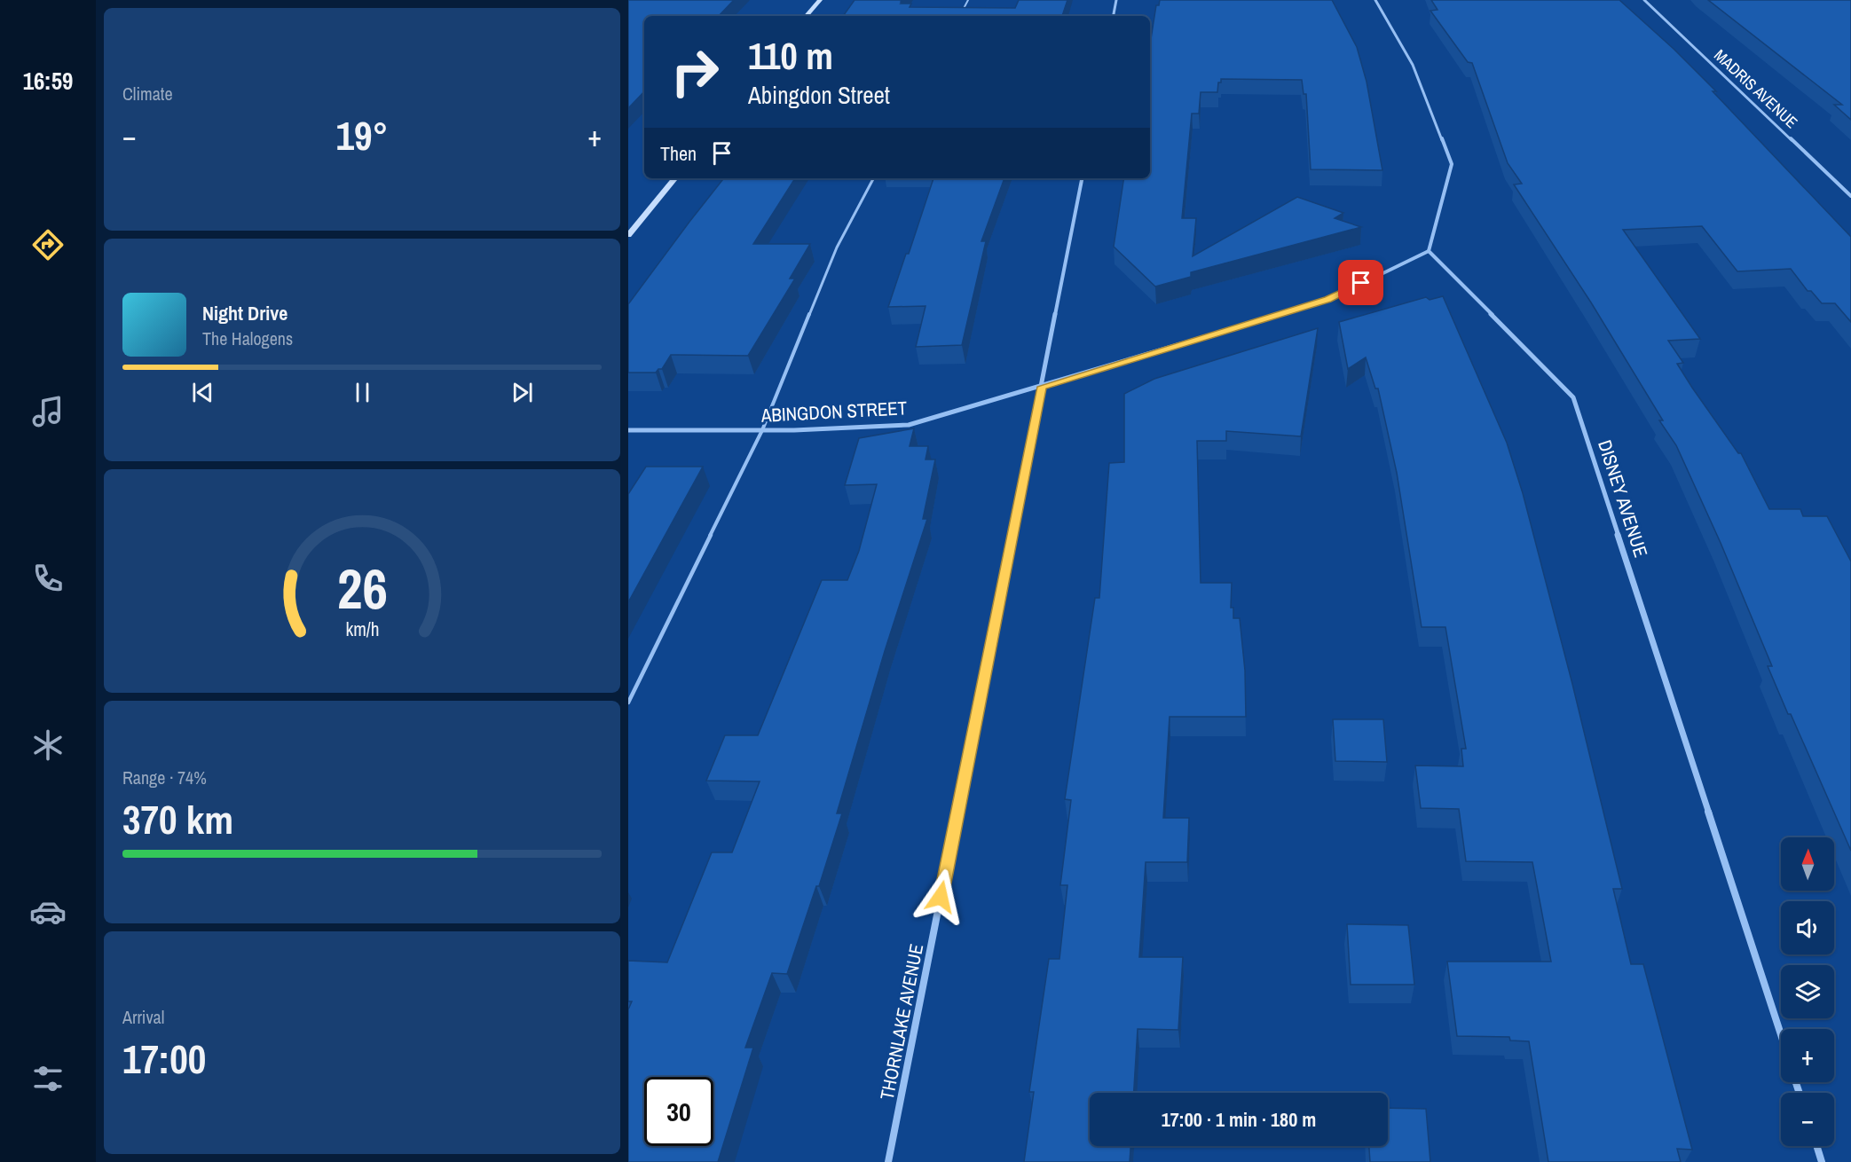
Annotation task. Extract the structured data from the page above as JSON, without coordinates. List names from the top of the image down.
{
  "streets": {
    "street": [
      "MADRIS AVENUE",
      "ABINGDON STREET",
      "DISNEY AVENUE",
      "THORNLAKE AVENUE"
    ]
  },
  "crossings": [
    ["ABINGDON STREET", "DISNEY AVENUE"],
    ["ABINGDON STREET", "THORNLAKE AVENUE"]
  ],
  "north": "top",
  "page": {
    "tabs": "16:59",
    "tile": [
      "Climate",
      ["Range · 74%", "370 km"],
      ["Arrival", "17:00"]
    ],
    "turn": ["110 m", "Abingdon Street"],
    "heat": ["−", "19°", "+"],
    "then": "Then",
    "song": ["Night Drive", "The Halogens"],
    "map_buttons": ["+", "−"],
    "limit": "30",
    "trip": "17:00 · 1 min · 180 m",
    "gauge": ["26", "km/h"]
  }
}
